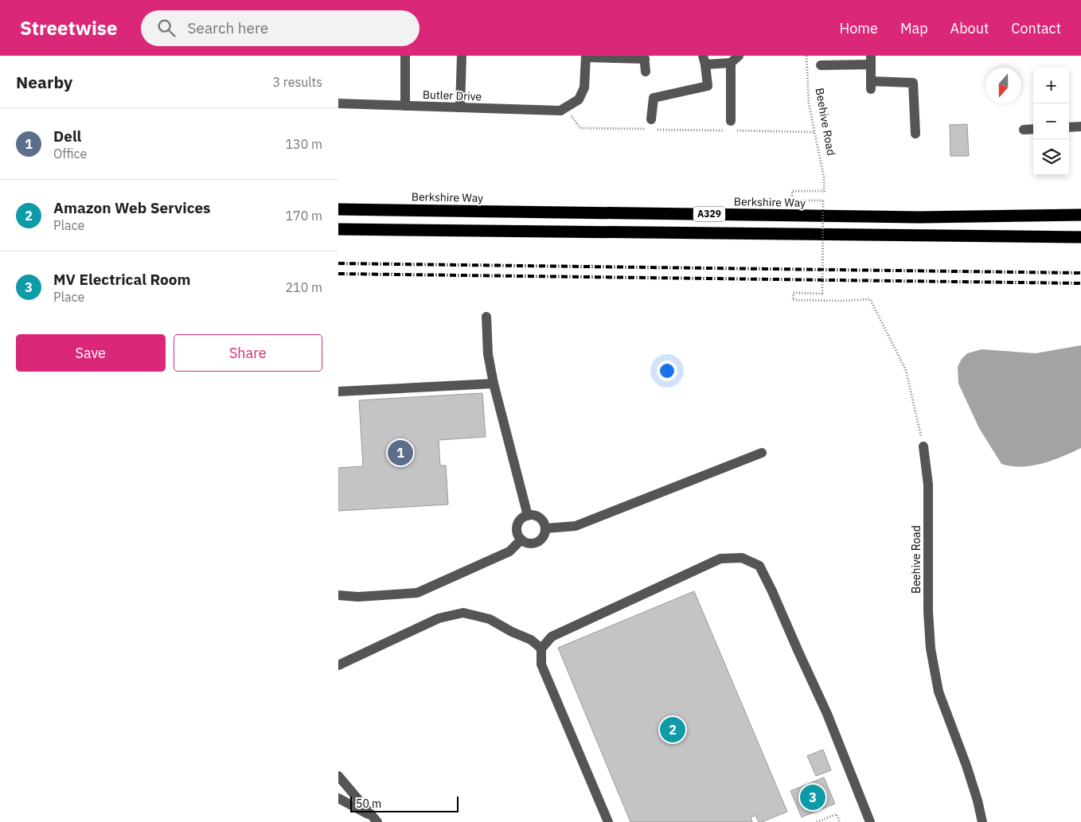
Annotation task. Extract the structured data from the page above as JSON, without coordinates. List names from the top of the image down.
{
  "streets": {
    "highway": ["Berkshire Way", "A329"],
    "street": ["Butler Drive", "Beehive Road"]
  },
  "scale_bar": "50 m",
  "north": "bottom",
  "page": {
    "header": "Streetwise",
    "search": "Search here",
    "nav": [
      "Home",
      "Map",
      "About",
      "Contact"
    ],
    "heading": ["Nearby", "3 results"],
    "map_buttons": ["+", "−"],
    "list": [
      {
        "mark": "1",
        "name": "Dell",
        "note": "Office",
        "value": "130 m"
      },
      {
        "mark": "2",
        "name": "Amazon Web Services",
        "note": "Place",
        "value": "170 m"
      },
      {
        "mark": "3",
        "name": "MV Electrical Room",
        "note": "Place",
        "value": "210 m"
      }
    ],
    "buttons": ["Save", "Share"],
    "pins": ["1", "2", "3"],
    "scale": "50 m"
  }
}
